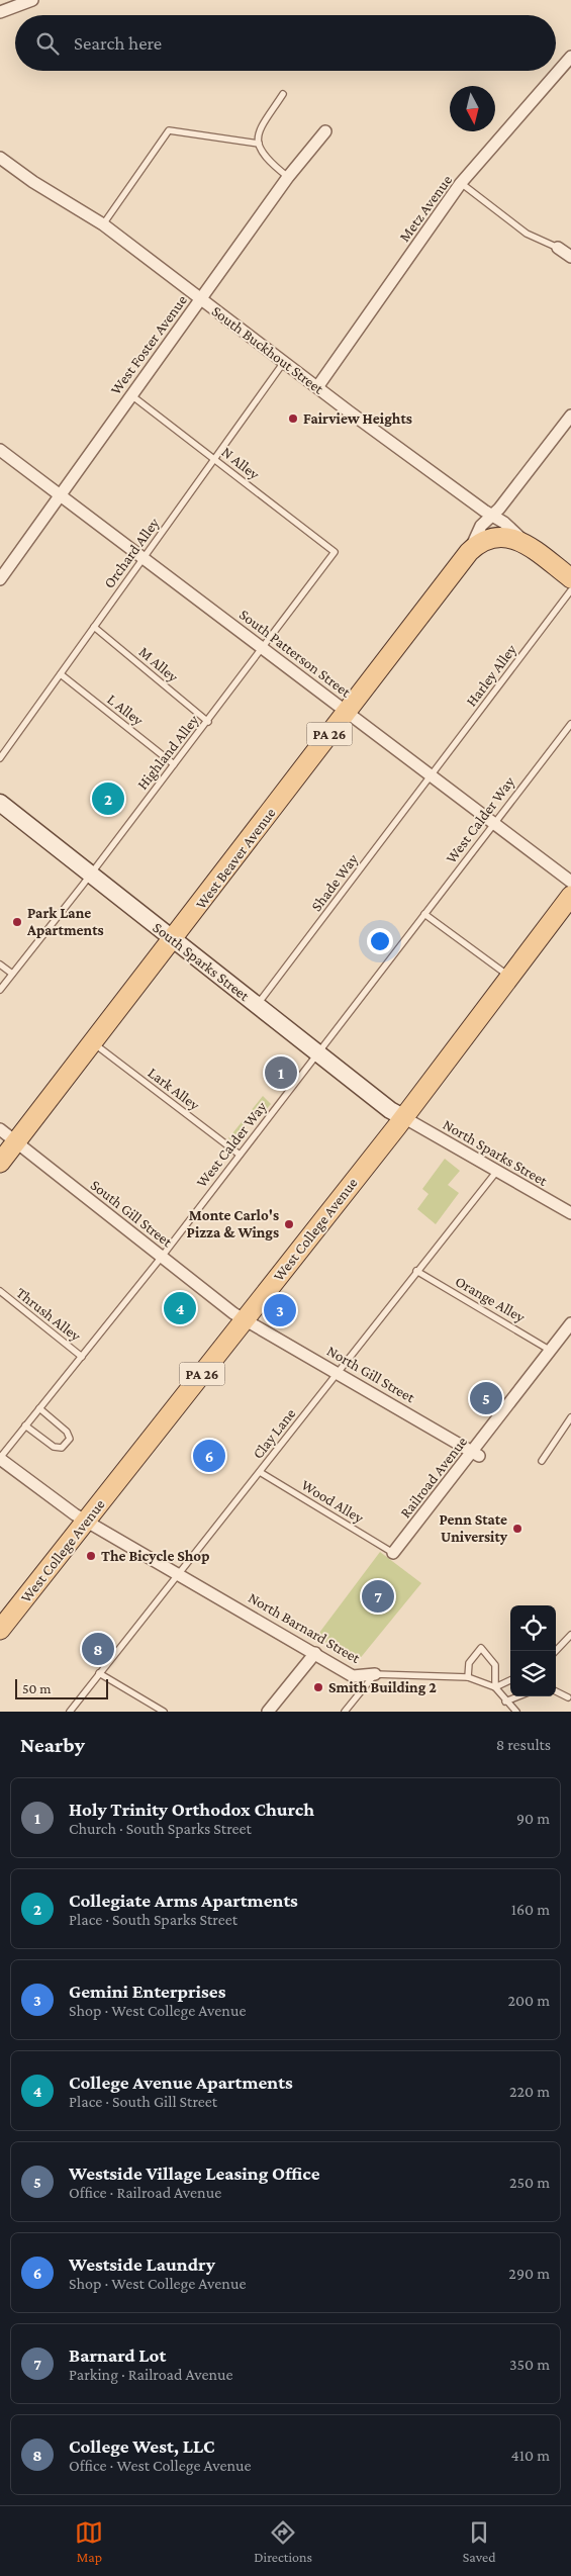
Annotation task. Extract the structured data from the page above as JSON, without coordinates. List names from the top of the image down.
{
  "streets": {
    "main road": [
      "South Buckhout Street",
      "PA 26",
      "West Beaver Avenue",
      "West College Avenue"
    ],
    "street": [
      "Metz Avenue",
      "West Foster Avenue",
      "South Patterson Street",
      "South Sparks Street",
      "North Sparks Street",
      "South Gill Street",
      "North Gill Street",
      "Railroad Avenue",
      "North Barnard Street"
    ],
    "lane": [
      "N Alley",
      "Orchard Alley",
      "M Alley",
      "Harley Alley",
      "L Alley",
      "Highland Alley",
      "West Calder Way",
      "Shade Way",
      "Lark Alley",
      "Orange Alley",
      "Thrush Alley",
      "Clay Lane",
      "Wood Alley"
    ]
  },
  "crossings": [
    ["Metz Avenue", "South Buckhout Street"],
    ["West Foster Avenue", "South Buckhout Street"],
    ["West Foster Avenue", "N Alley"],
    ["West Foster Avenue", "South Patterson Street"],
    ["South Buckhout Street", "Orchard Alley"],
    ["South Buckhout Street", "West Beaver Avenue"],
    ["N Alley", "Orchard Alley"],
    ["N Alley", "Highland Alley"],
    ["Orchard Alley", "South Patterson Street"],
    ["Orchard Alley", "M Alley"],
    ["Orchard Alley", "L Alley"],
    ["South Patterson Street", "Harley Alley"],
    ["South Patterson Street", "Highland Alley"],
    ["South Patterson Street", "West Calder Way"],
    ["South Patterson Street", "West Beaver Avenue"],
    ["South Patterson Street", "Shade Way"],
    ["M Alley", "Highland Alley"],
    ["Harley Alley", "Shade Way"],
    ["L Alley", "Highland Alley"],
    ["Highland Alley", "South Sparks Street"],
    ["West Calder Way", "South Sparks Street"],
    ["West Calder Way", "Lark Alley"],
    ["West Calder Way", "South Gill Street"],
    ["West Calder Way", "Thrush Alley"],
    ["West Calder Way", "North Barnard Street"],
    ["West Beaver Avenue", "South Sparks Street"],
    ["West Beaver Avenue", "Lark Alley"],
    ["West Beaver Avenue", "South Gill Street"],
    ["Shade Way", "South Sparks Street"],
    ["South Sparks Street", "North Sparks Street"],
    ["South Sparks Street", "West College Avenue"],
    ["North Sparks Street", "West College Avenue"],
    ["North Sparks Street", "Clay Lane"],
    ["South Gill Street", "West College Avenue"],
    ["South Gill Street", "North Gill Street"],
    ["West College Avenue", "North Gill Street"],
    ["West College Avenue", "North Barnard Street"],
    ["Orange Alley", "Clay Lane"],
    ["Orange Alley", "Railroad Avenue"],
    ["North Gill Street", "Clay Lane"],
    ["North Gill Street", "Railroad Avenue"],
    ["Clay Lane", "Wood Alley"],
    ["Clay Lane", "North Barnard Street"],
    ["Railroad Avenue", "Wood Alley"]
  ],
  "places": [
    "Fairview Heights",
    "Park Lane Apartments",
    "Monte Carlo's Pizza & Wings",
    "Penn State University",
    "The Bicycle Shop",
    "Smith Building 2"
  ],
  "scale_bar": "50 m",
  "north": "bottom",
  "page": {
    "search": "Search here",
    "pins": [
      "2",
      "1",
      "4",
      "3",
      "5",
      "6",
      "7",
      "8"
    ],
    "scale": "50 m",
    "heading": ["Nearby", "8 results"],
    "list": [
      {
        "mark": "1",
        "name": "Holy Trinity Orthodox Church",
        "note": "Church · South Sparks Street",
        "value": "90 m"
      },
      {
        "mark": "2",
        "name": "Collegiate Arms Apartments",
        "note": "Place · South Sparks Street",
        "value": "160 m"
      },
      {
        "mark": "3",
        "name": "Gemini Enterprises",
        "note": "Shop · West College Avenue",
        "value": "200 m"
      },
      {
        "mark": "4",
        "name": "College Avenue Apartments",
        "note": "Place · South Gill Street",
        "value": "220 m"
      },
      {
        "mark": "5",
        "name": "Westside Village Leasing Office",
        "note": "Office · Railroad Avenue",
        "value": "250 m"
      },
      {
        "mark": "6",
        "name": "Westside Laundry",
        "note": "Shop · West College Avenue",
        "value": "290 m"
      },
      {
        "mark": "7",
        "name": "Barnard Lot",
        "note": "Parking · Railroad Avenue",
        "value": "350 m"
      },
      {
        "mark": "8",
        "name": "College West, LLC",
        "note": "Office · West College Avenue",
        "value": "410 m"
      }
    ],
    "nav": ["Map", "Directions", "Saved"]
  }
}
